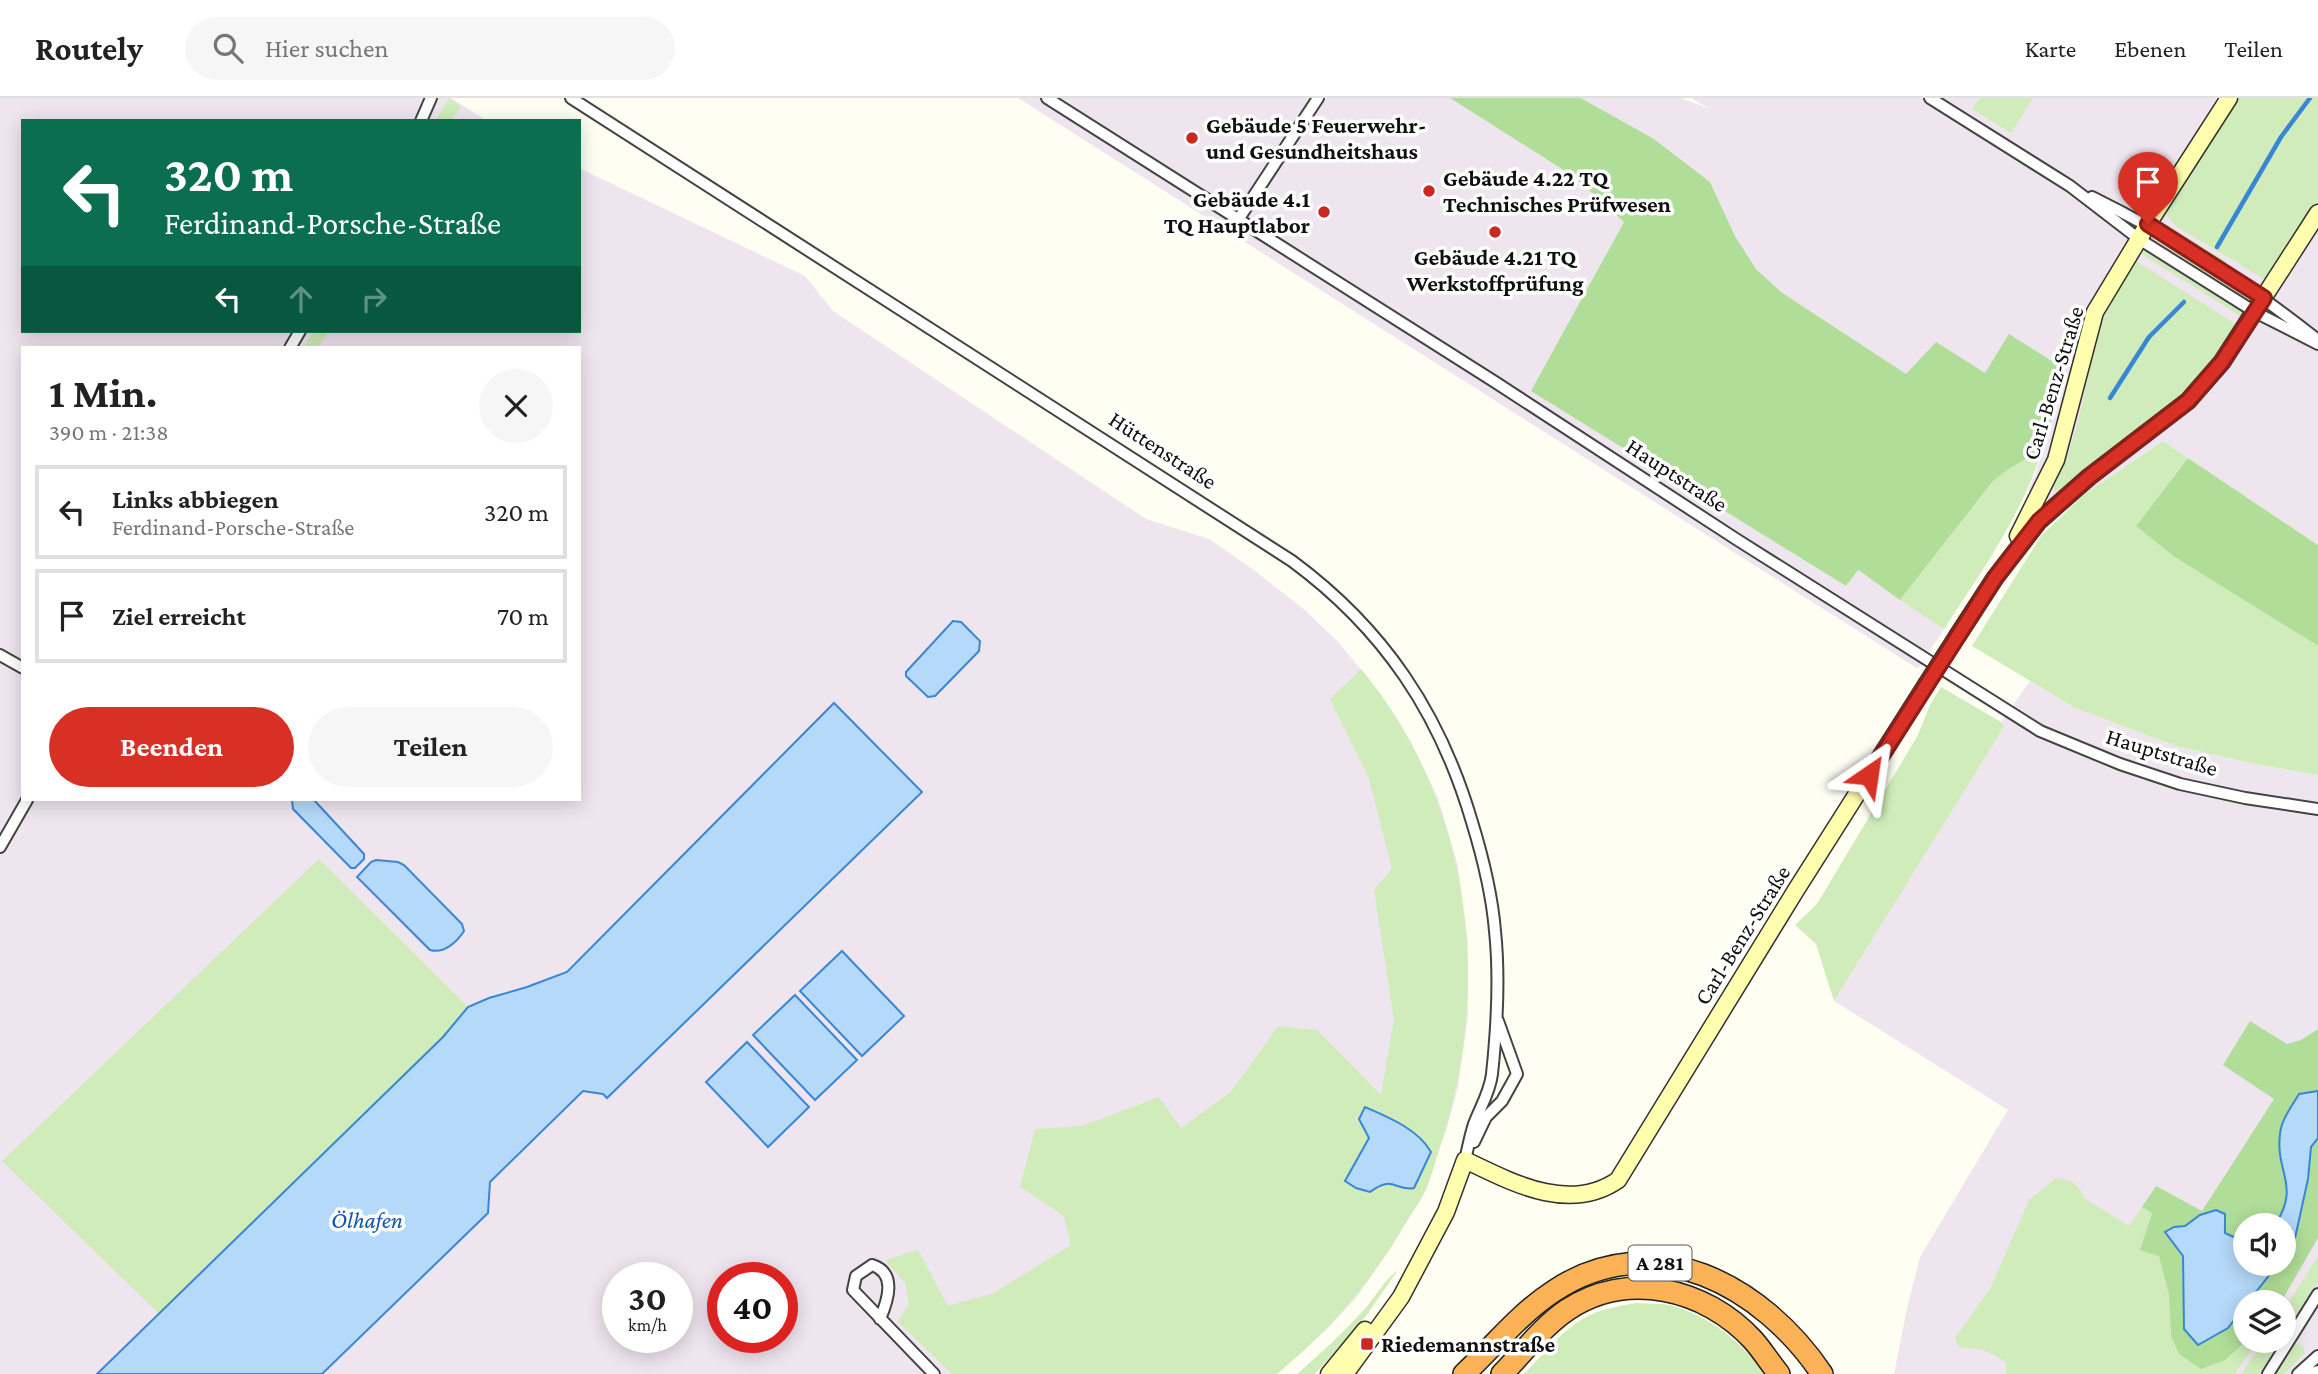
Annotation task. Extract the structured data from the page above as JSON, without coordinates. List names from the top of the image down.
{
  "streets": {
    "highway": ["A 281"],
    "street": ["Carl-Benz-Straße", "Hüttenstraße", "Hauptstraße"]
  },
  "crossings": [
    ["Carl-Benz-Straße", "Hüttenstraße"]
  ],
  "water": ["Ölhafen"],
  "places": {
    "other": [
      "Gebäude 5 Feuerwehr- und Gesundheitshaus",
      "Gebäude 4.22 TQ Technisches Prüfwesen",
      "Gebäude 4.1 TQ Hauptlabor",
      "Gebäude 4.21 TQ Werkstoffprüfung"
    ],
    "transit": ["Riedemannstraße"]
  },
  "page": {
    "header": "Routely",
    "search": "Hier suchen",
    "nav": ["Karte", "Ebenen", "Teilen"],
    "turn": ["320 m", "Ferdinand-Porsche-Straße"],
    "heading": ["1 Min.", "390 m · 21:38"],
    "list": [
      {
        "name": "Links abbiegen",
        "note": "Ferdinand-Porsche-Straße",
        "value": "320 m"
      },
      {
        "name": "Ziel erreicht",
        "value": "70 m"
      }
    ],
    "buttons": ["Beenden", "Teilen"],
    "speed": "30 km/h",
    "limit": "40"
  }
}
